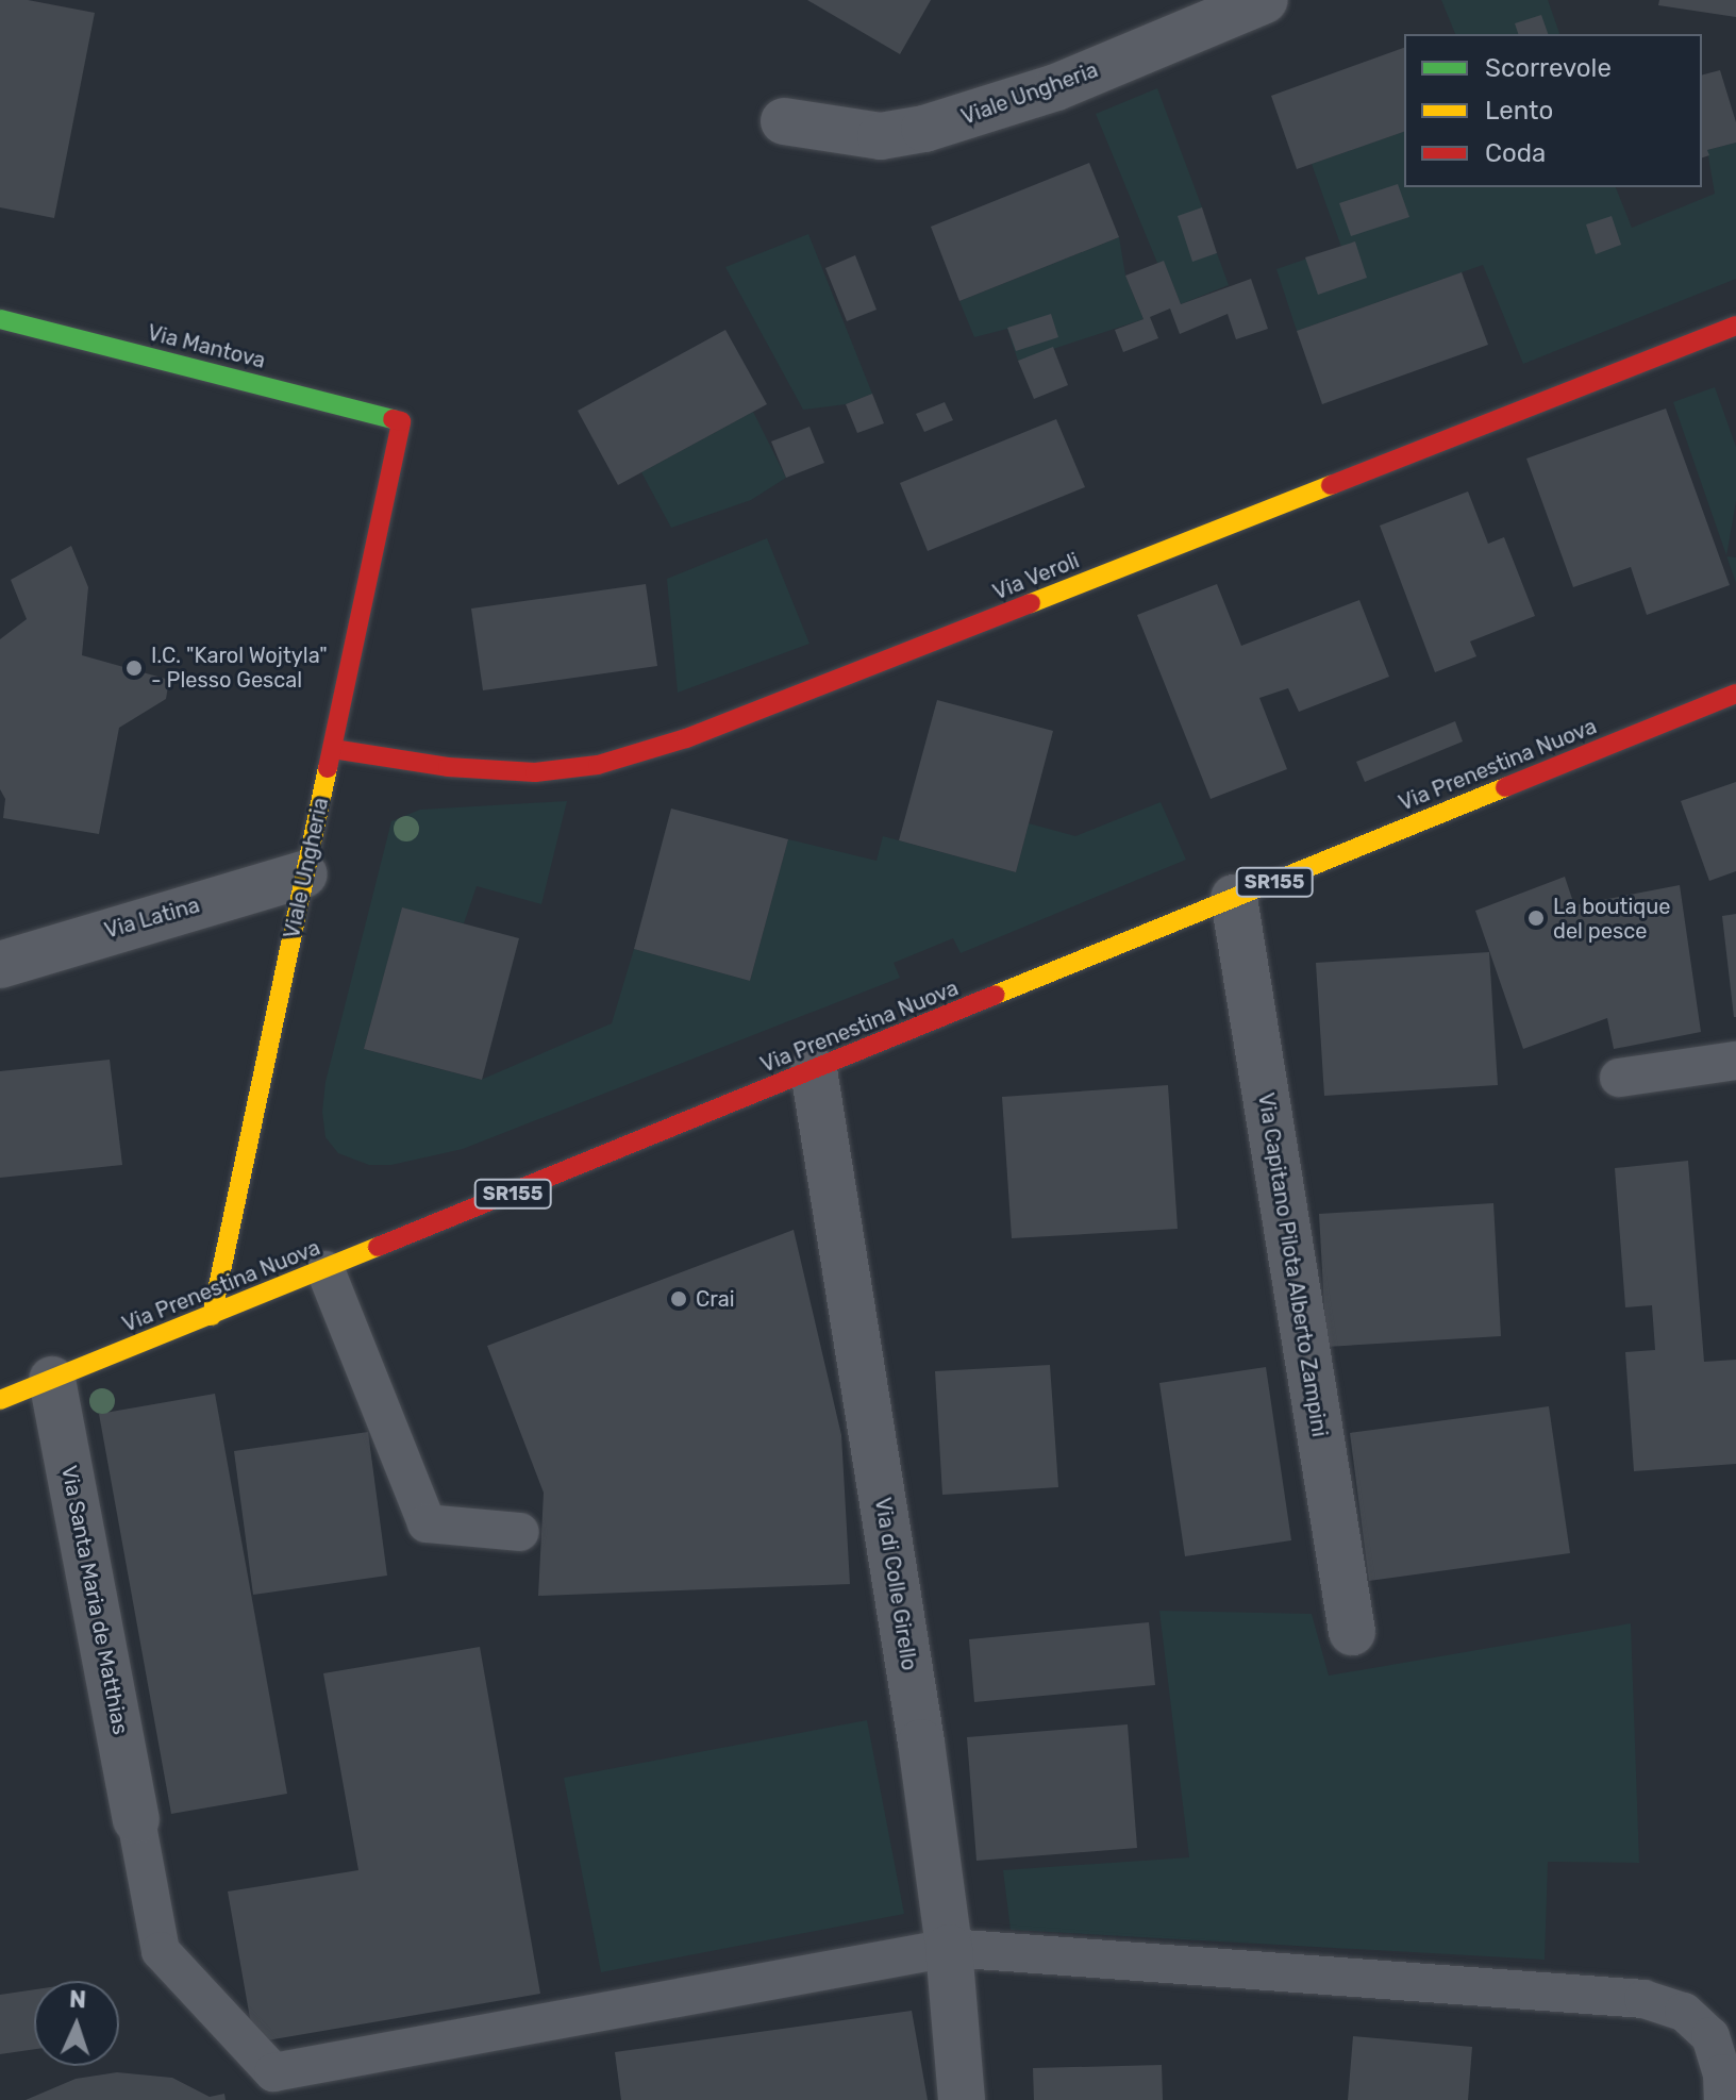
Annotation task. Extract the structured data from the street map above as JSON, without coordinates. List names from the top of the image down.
{
  "streets": {
    "street": [
      "Viale Ungheria",
      "Via Mantova",
      "Via Veroli",
      "Via Prenestina Nuova",
      "SR155",
      "Via Latina",
      "Via Capitano Pilota Alberto Zampini",
      "Via di Colle Girello",
      "Via Santa Maria de Matthias"
    ]
  },
  "crossings": [
    ["Viale Ungheria", "Via Mantova"],
    ["Viale Ungheria", "Via Veroli"],
    ["Viale Ungheria", "Via Prenestina Nuova"],
    ["Viale Ungheria", "Via Latina"],
    ["Via Prenestina Nuova", "Via Capitano Pilota Alberto Zampini"],
    ["Via Prenestina Nuova", "Via di Colle Girello"],
    ["Via Prenestina Nuova", "Via Santa Maria de Matthias"]
  ],
  "places": ["I.C. \"Karol Wojtyla\" - Plesso Gescal", "La boutique del pesce", "Crai"],
  "legend": ["Scorrevole", "Lento", "Coda"],
  "north": "top"
}
